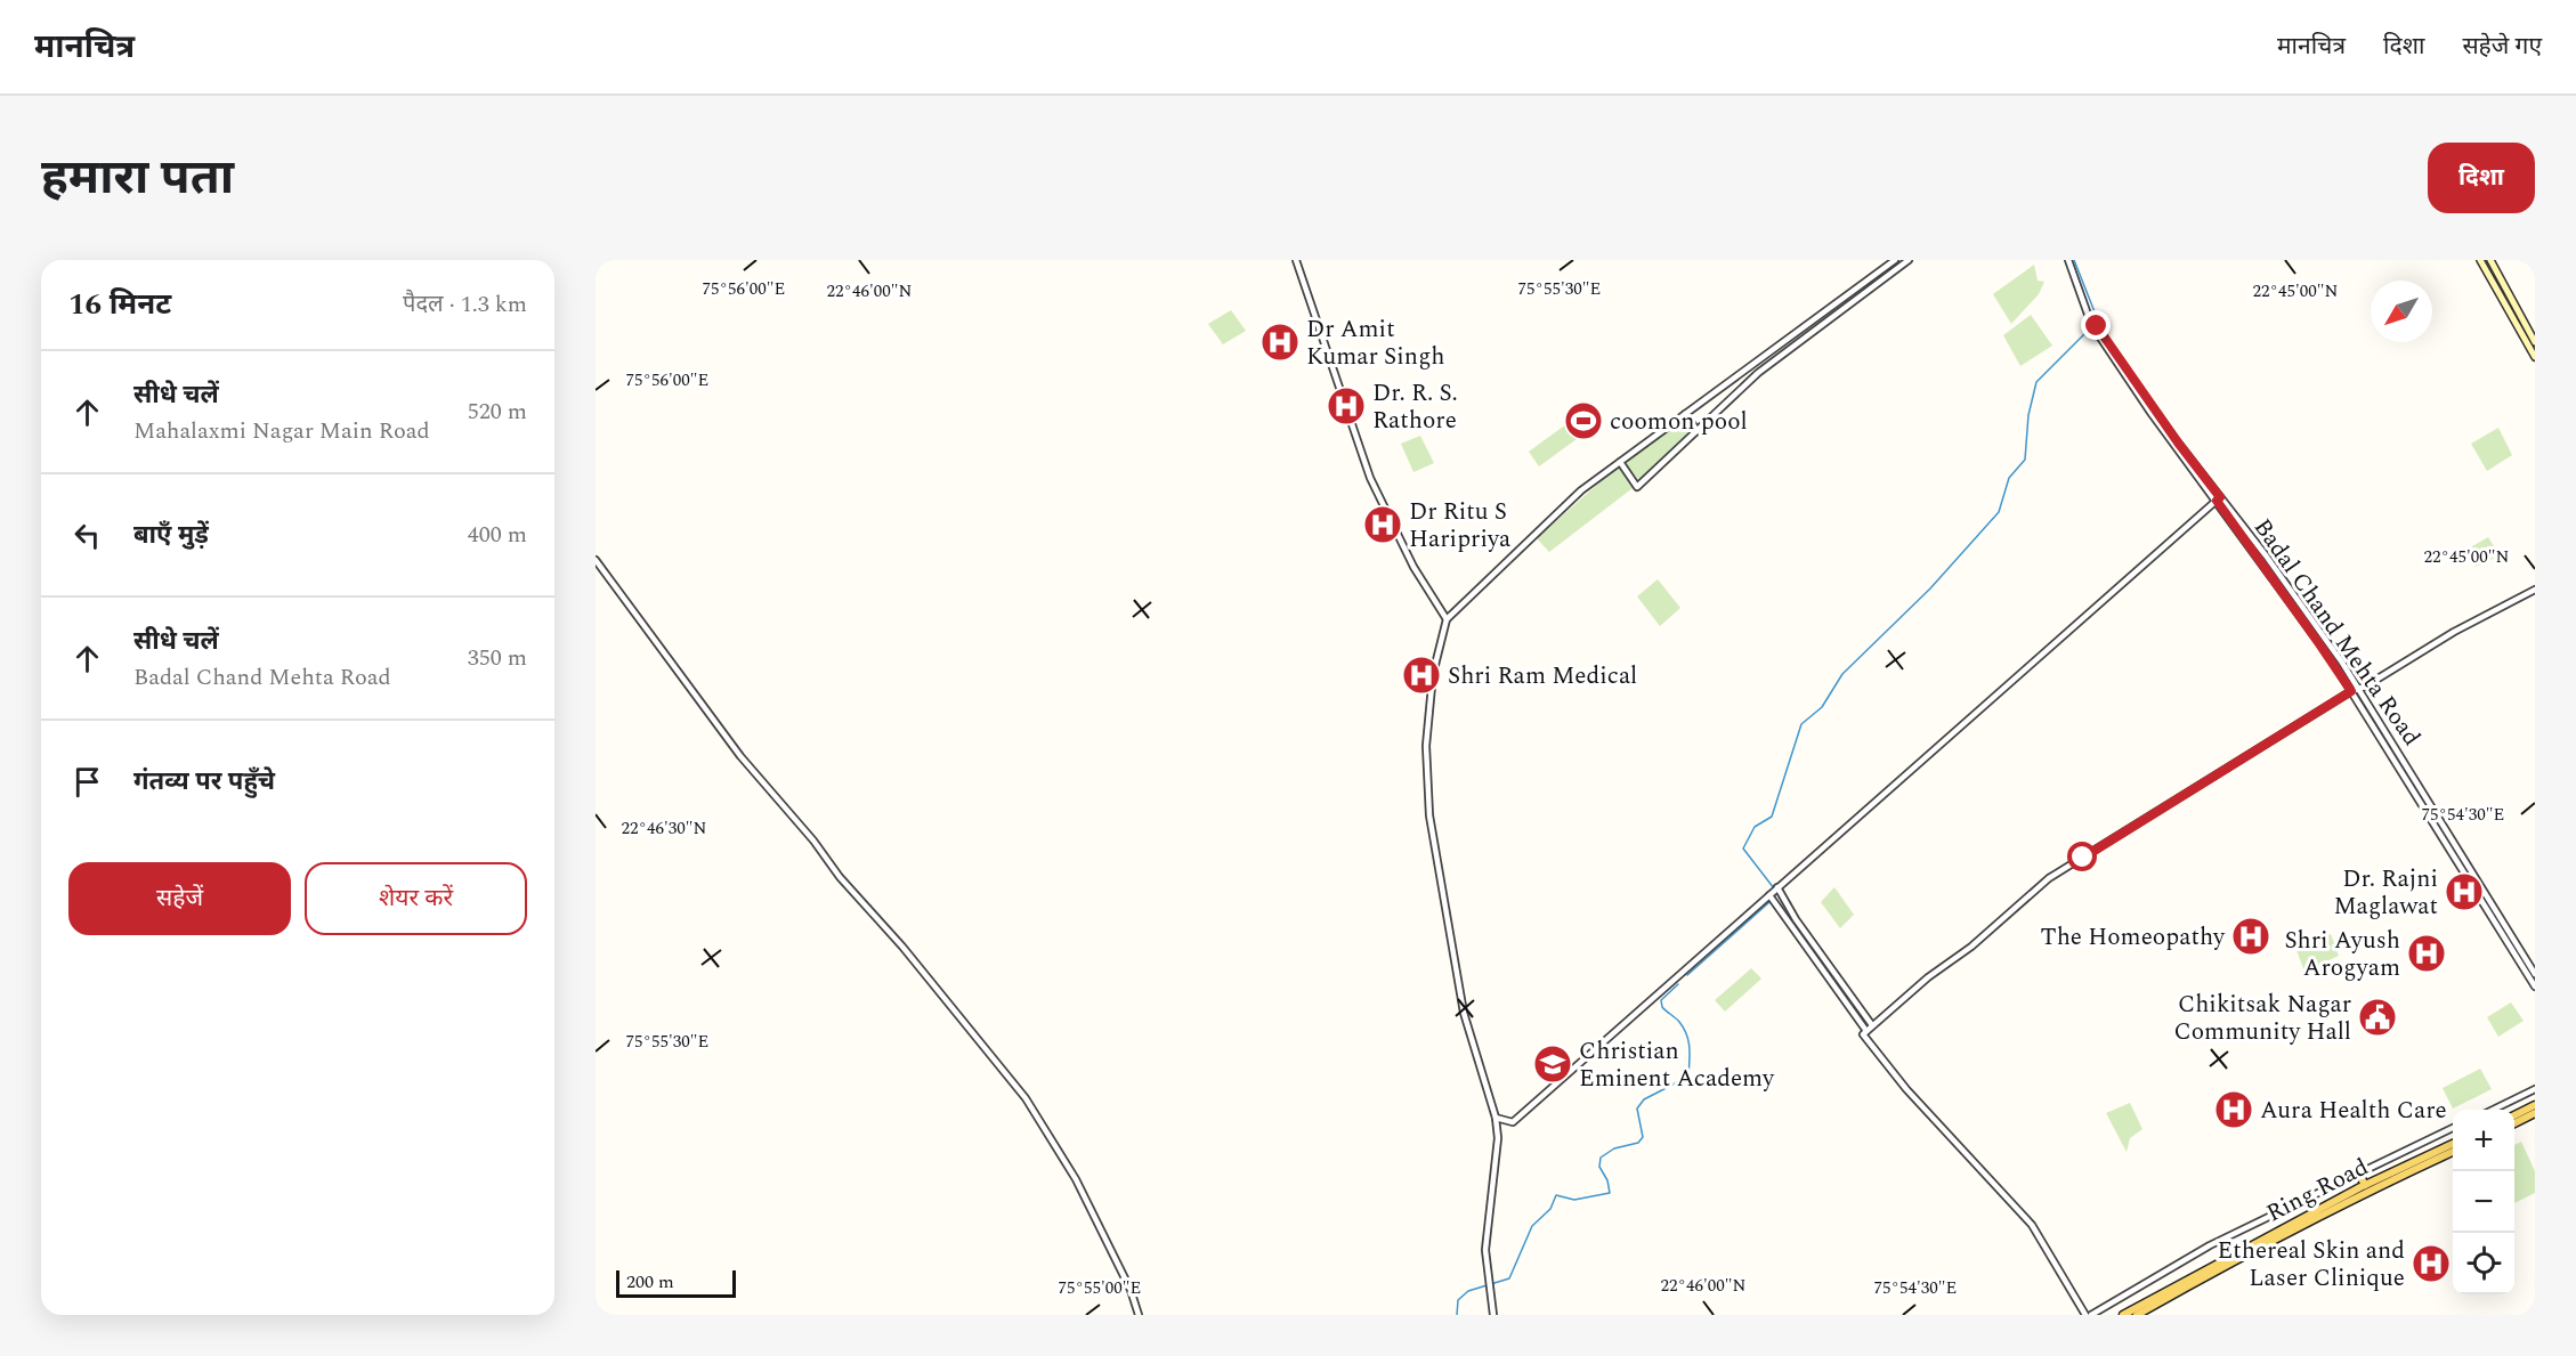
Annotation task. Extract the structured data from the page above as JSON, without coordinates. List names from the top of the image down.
{
  "streets": {
    "main road": ["Ring Road"],
    "street": ["Badal Chand Mehta Road"]
  },
  "places": {
    "hospital": [
      "Dr Amit Kumar Singh",
      "Dr. R. S. Rathore",
      "Dr Ritu S Haripriya",
      "Shri Ram Medical",
      "Dr. Rajni Maglawat",
      "The Homeopathy",
      "Shri Ayush Arogyam",
      "Aura Health Care",
      "Ethereal Skin and Laser Clinique"
    ],
    "sports": ["coomon pool"],
    "public building": ["Chikitsak Nagar Community Hall"],
    "school or university": ["Christian Eminent Academy"]
  },
  "scale_bar": "200 m",
  "north": "bottom left",
  "page": {
    "header": "मानचित्र",
    "nav": ["मानचित्र", "दिशा", "सहेजे गए"],
    "title": "हमारा पता",
    "buttons": [
      "दिशा",
      ["सहेजें", "शेयर करें"]
    ],
    "heading": ["16 मिनट", "पैदल · 1.3 km"],
    "list": [
      ["सीधे चलें", "Mahalaxmi Nagar Main Road", "520 m"],
      ["बाएँ मुड़ें", "400 m"],
      ["सीधे चलें", "Badal Chand Mehta Road", "350 m"],
      "गंतव्य पर पहुँचे"
    ],
    "map_buttons": ["+", "−"],
    "scale": "200 m"
  },
  "coordinates": [
    "75°56'00\"E",
    "75°55'30\"E",
    "22°46'00\"N",
    "22°45'00\"N",
    "75°54'30\"E",
    "22°46'30\"N",
    "75°55'00\"E"
  ]
}
